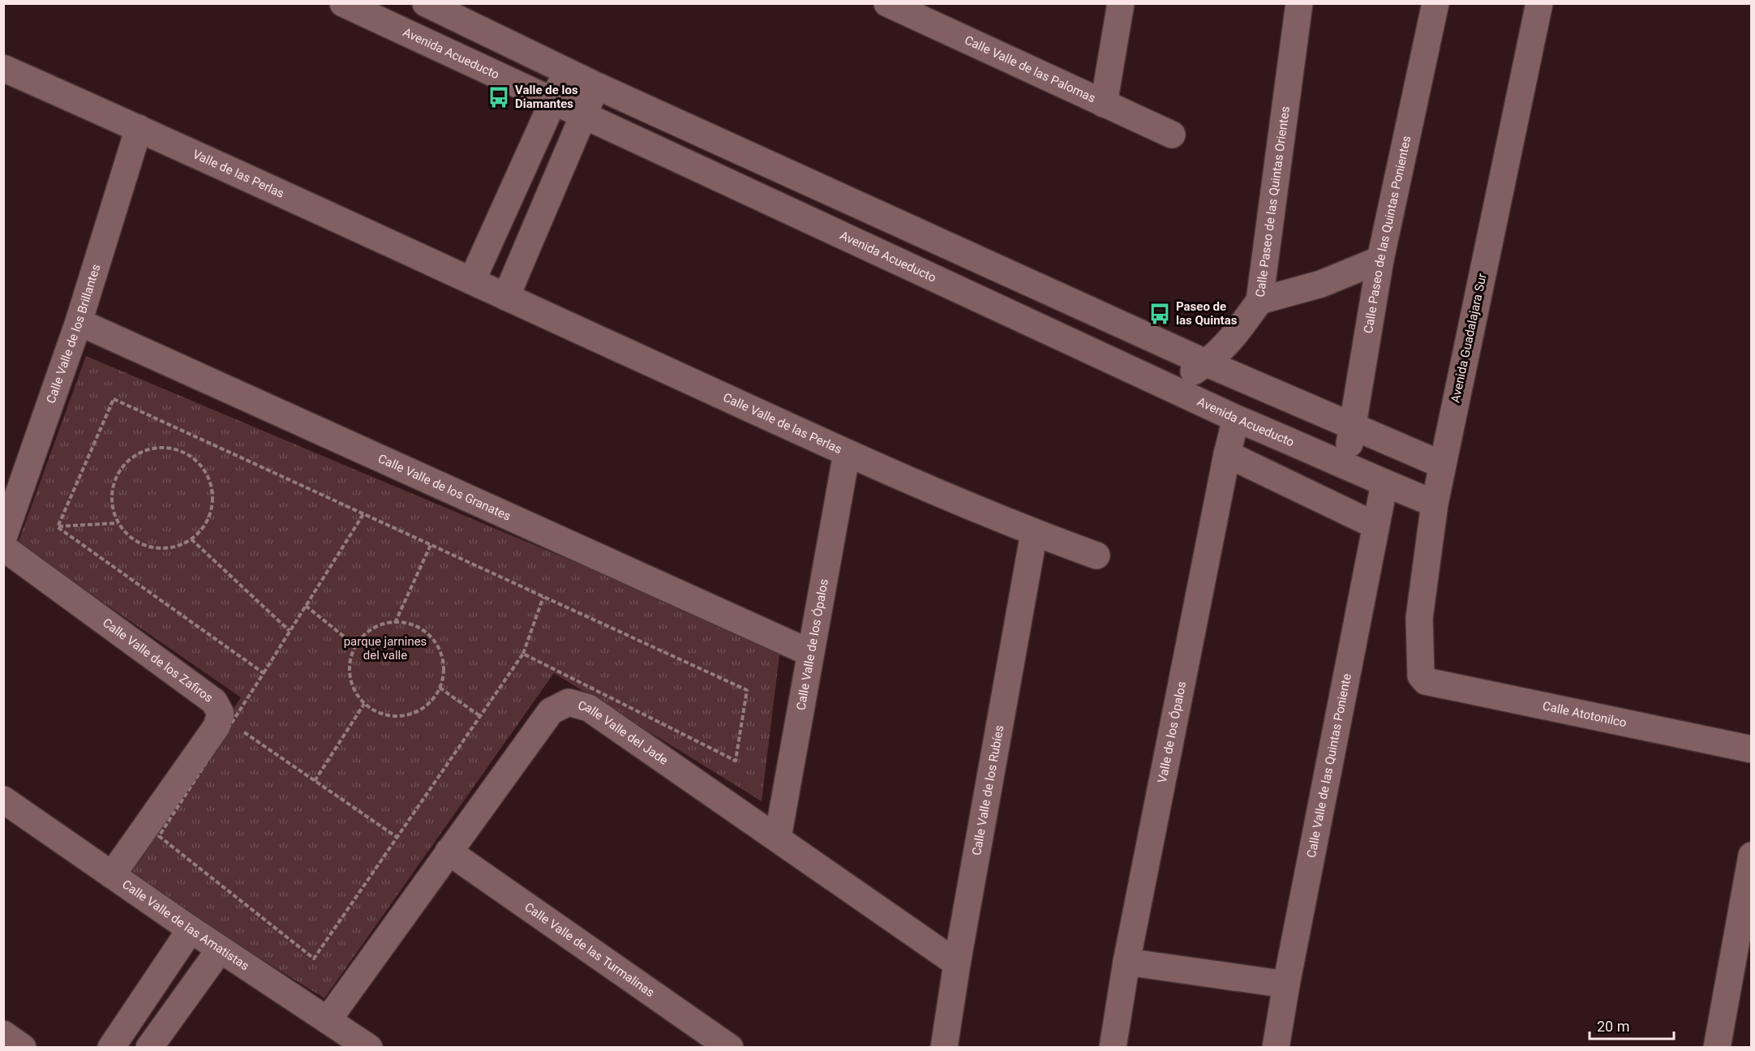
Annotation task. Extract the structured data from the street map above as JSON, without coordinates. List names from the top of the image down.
{
  "streets": {
    "street": [
      "Avenida Acueducto",
      "Calle Valle de las Palomas",
      "Valle de las Perlas",
      "Calle Paseo de las Quintas Orientes",
      "Calle Paseo de las Quintas Ponientes",
      "Calle Valle de los Brillantes",
      "Avenida Guadalajara Sur",
      "Calle Valle de las Perlas",
      "Calle Valle de los Granates",
      "Calle Valle de los Ópalos",
      "Calle Valle de los Zafiros",
      "Calle Atotonilco",
      "Valle de los Ópalos",
      "Calle Valle del Jade",
      "Calle Valle de las Quintas Poniente",
      "Calle Valle de los Rubíes",
      "Calle Valle de las Amatistas",
      "Calle Valle de las Turmalinas"
    ]
  },
  "crossings": [
    ["Avenida Acueducto", "Calle Paseo de las Quintas Orientes"],
    ["Avenida Acueducto", "Calle Paseo de las Quintas Ponientes"],
    ["Avenida Acueducto", "Avenida Guadalajara Sur"],
    ["Avenida Acueducto", "Valle de los Ópalos"],
    ["Avenida Acueducto", "Calle Valle de las Quintas Poniente"],
    ["Valle de las Perlas", "Calle Valle de los Brillantes"],
    ["Valle de las Perlas", "Calle Valle de las Perlas"],
    ["Calle Valle de los Brillantes", "Calle Valle de los Granates"],
    ["Avenida Guadalajara Sur", "Calle Atotonilco"],
    ["Calle Valle de las Perlas", "Calle Valle de los Ópalos"],
    ["Calle Valle de las Perlas", "Calle Valle de los Rubíes"],
    ["Calle Valle de los Granates", "Calle Valle de los Ópalos"],
    ["Calle Valle de los Ópalos", "Calle Valle del Jade"],
    ["Calle Valle de los Zafiros", "Calle Valle de las Amatistas"],
    ["Calle Valle del Jade", "Calle Valle de los Rubíes"],
    ["Calle Valle del Jade", "Calle Valle de las Amatistas"],
    ["Calle Valle del Jade", "Calle Valle de las Turmalinas"]
  ],
  "parks": ["parque jarnines del valle"],
  "places": {
    "bus stop": ["Valle de los Diamantes", "Paseo de las Quintas"]
  },
  "scale_bar": "20 m"
}
